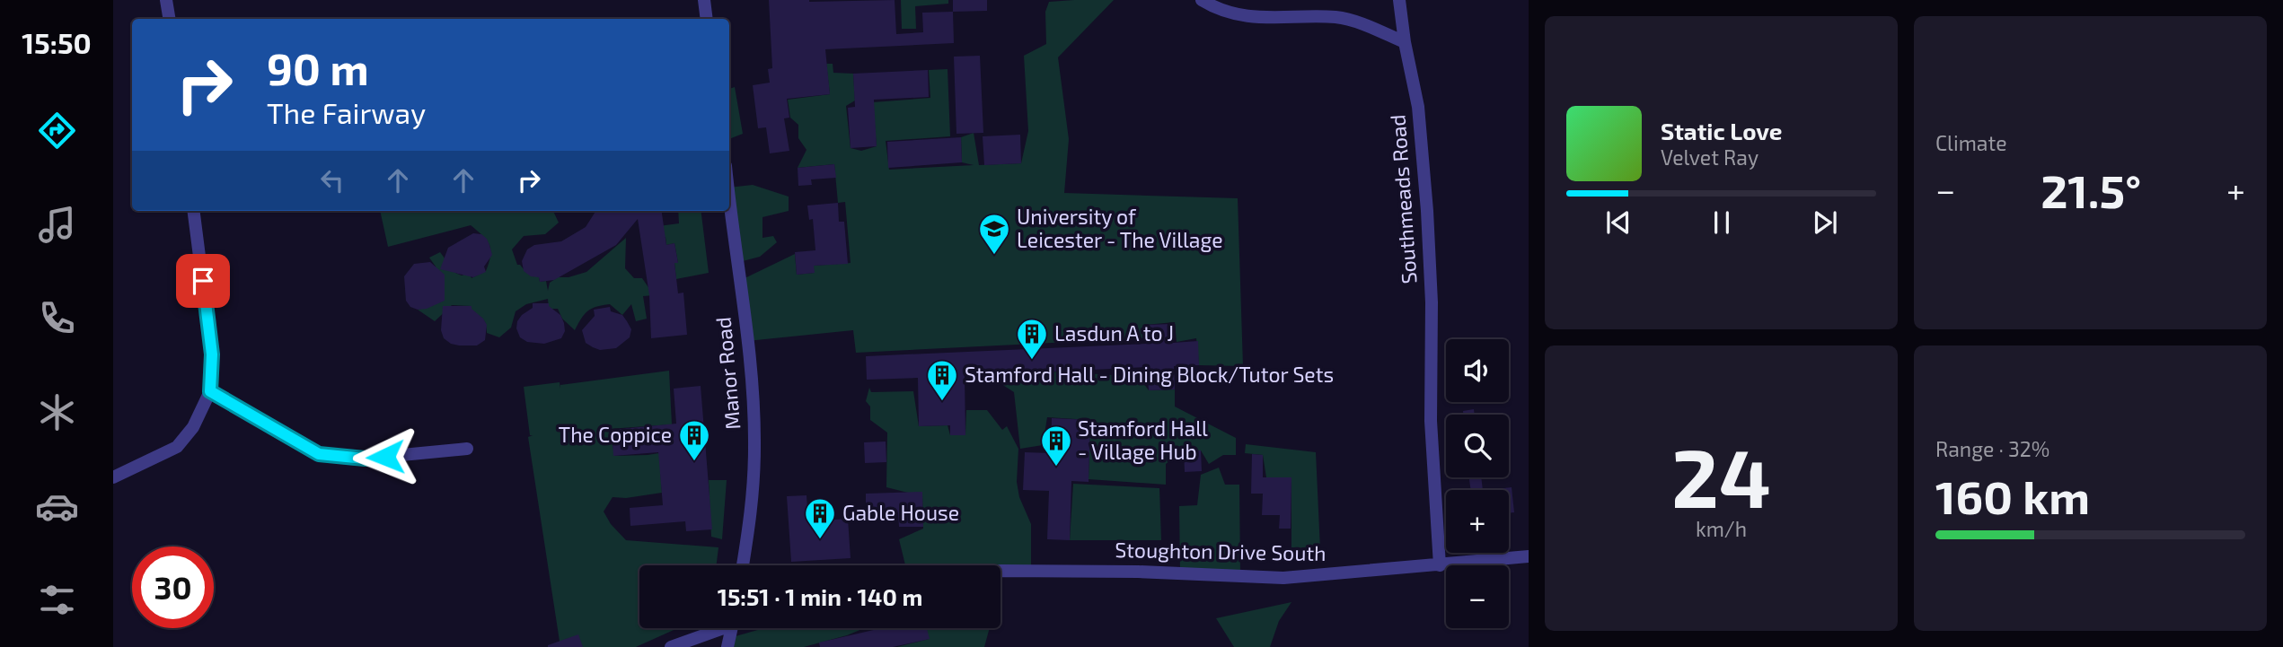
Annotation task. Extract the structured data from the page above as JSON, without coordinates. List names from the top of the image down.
{
  "streets": {
    "street": ["Southmeads Road", "Manor Road", "Stoughton Drive South"]
  },
  "crossings": [
    ["Southmeads Road", "Stoughton Drive South"]
  ],
  "places": {
    "school or university": ["University of Leicester - The Village"],
    "building": [
      "Lasdun A to J",
      "Stamford Hall - Dining Block/Tutor Sets",
      "The Coppice",
      "Stamford Hall - Village Hub",
      "Gable House"
    ]
  },
  "page": {
    "tabs": "15:50",
    "tile": [
      "Climate",
      ["24", "km/h"],
      ["Range · 32%", "160 km"]
    ],
    "turn": ["90 m", "The Fairway"],
    "song": ["Static Love", "Velvet Ray"],
    "heat": ["−", "21.5°", "+"],
    "map_buttons": ["+", "−"],
    "limit": "30",
    "trip": "15:51 · 1 min · 140 m"
  }
}
